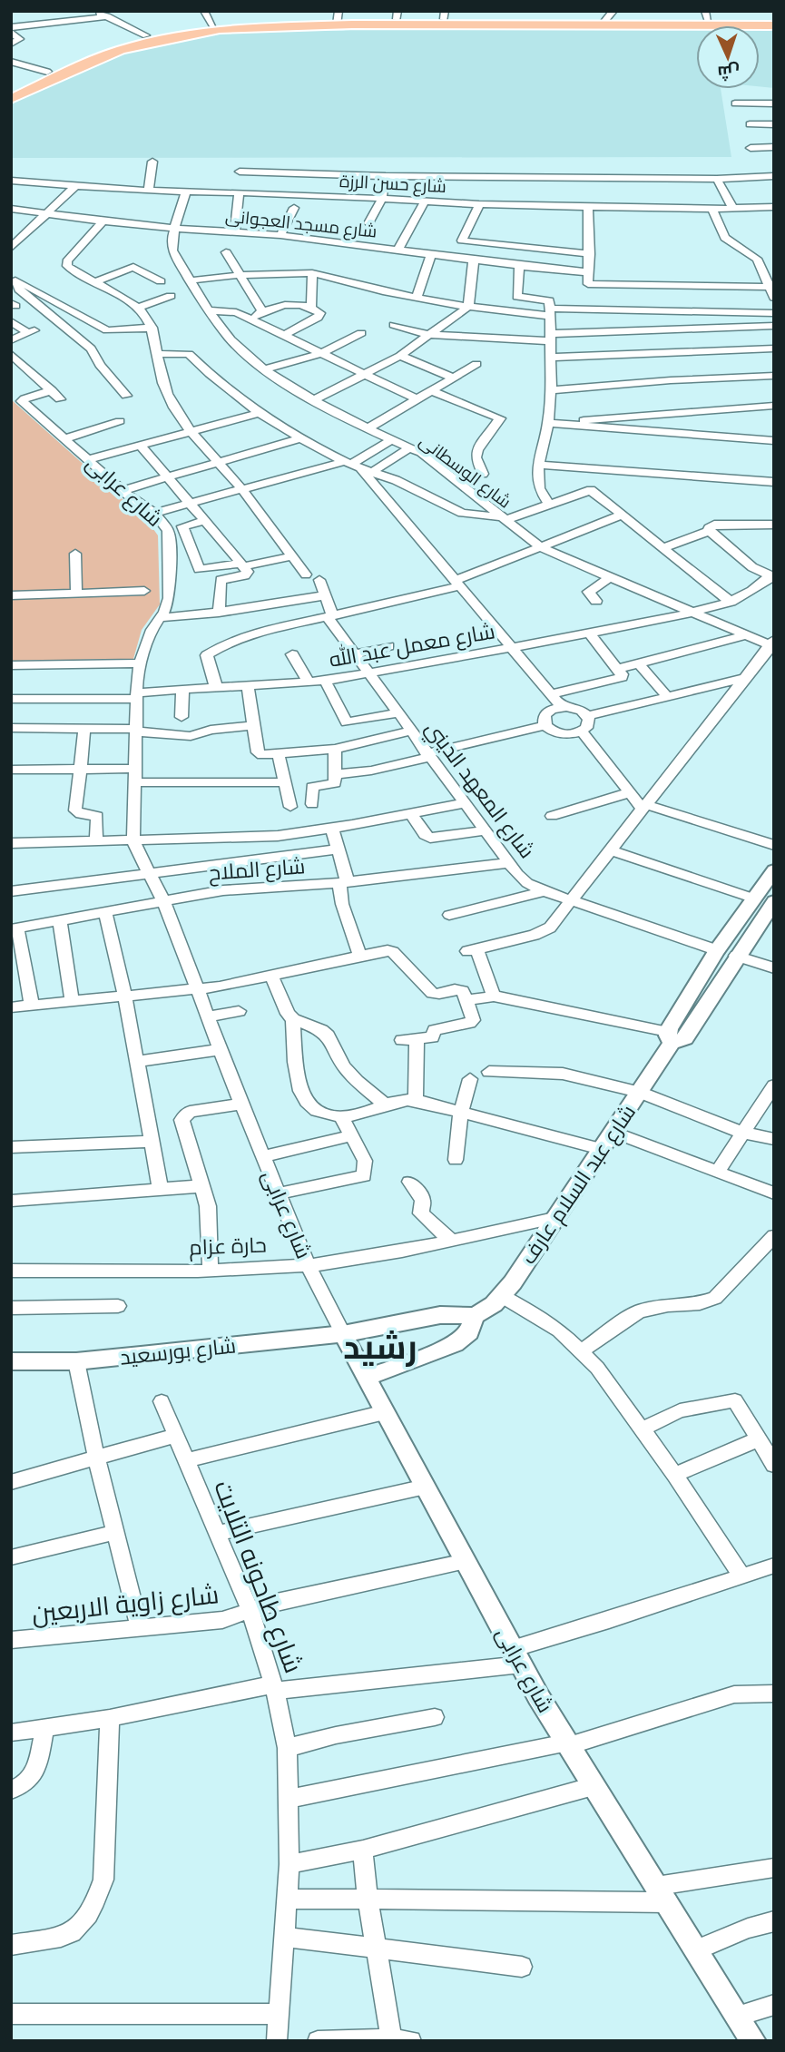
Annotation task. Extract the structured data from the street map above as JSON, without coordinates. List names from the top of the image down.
{
  "streets": {
    "street": [
      "شارع حسن الرزة",
      "شارع مسجد العجوانى",
      "شارع الوسطانى",
      "شارع عرابى",
      "شارع معمل عبد الله",
      "شارع المعهد الديني",
      "شارع الملاح",
      "شارع عبد السلام عارف",
      "حارة عزام",
      "شارع بورسعيد",
      "شارع طاحونه التلايت",
      "شارع زاوية الاربعين"
    ]
  },
  "crossings": [
    ["شارع مسجد العجوانى", "شارع الوسطانى"],
    ["شارع الوسطانى", "شارع معمل عبد الله"],
    ["شارع عرابى", "شارع معمل عبد الله"],
    ["شارع عرابى", "شارع الملاح"],
    ["شارع عرابى", "شارع عبد السلام عارف"],
    ["شارع عرابى", "حارة عزام"],
    ["شارع عرابى", "شارع بورسعيد"],
    ["شارع عرابى", "شارع زاوية الاربعين"],
    ["شارع معمل عبد الله", "شارع المعهد الديني"],
    ["شارع المعهد الديني", "شارع الملاح"],
    ["شارع المعهد الديني", "شارع عبد السلام عارف"],
    ["شارع عبد السلام عارف", "حارة عزام"],
    ["شارع طاحونه التلايت", "شارع زاوية الاربعين"]
  ],
  "districts": ["رشيد"],
  "north": "bottom"
}
